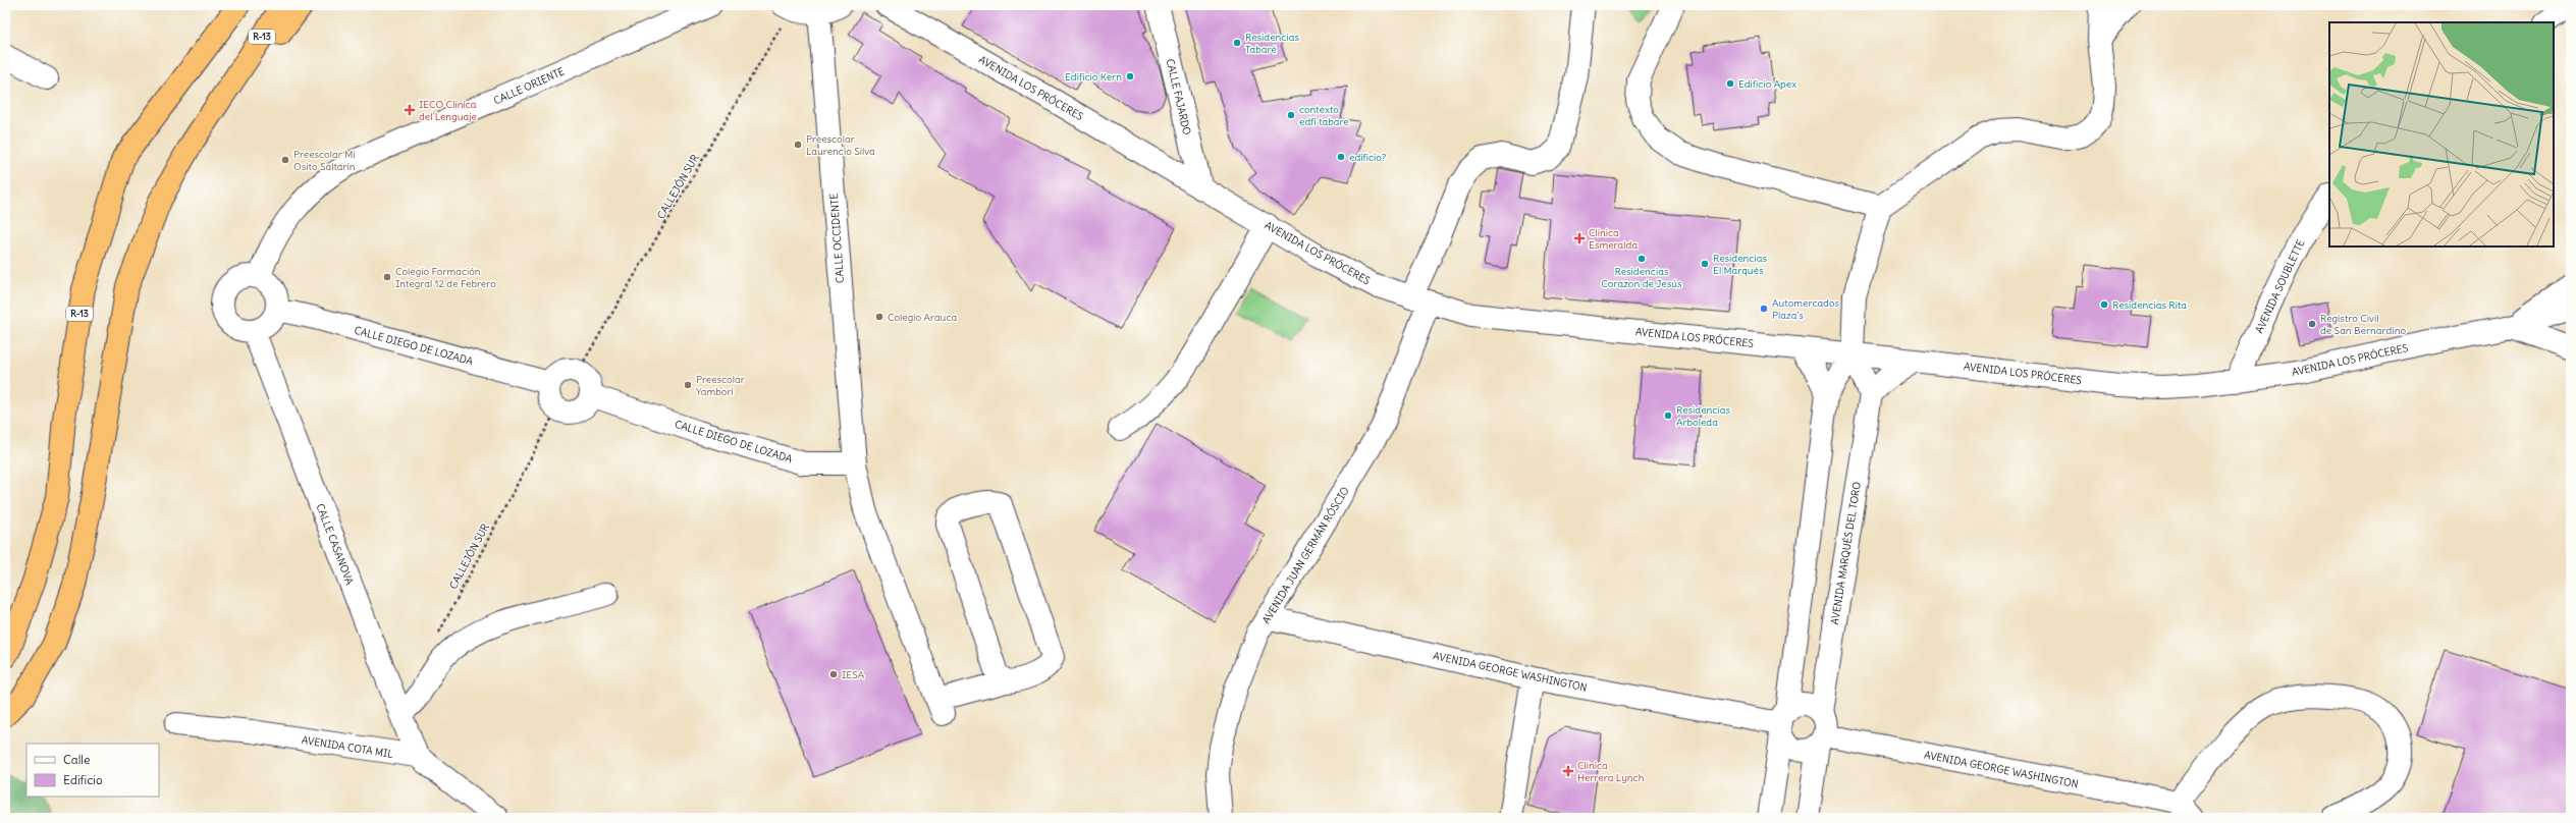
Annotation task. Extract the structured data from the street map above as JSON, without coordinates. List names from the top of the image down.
{
  "streets": {
    "highway": ["R-13"],
    "street": [
      "CALLE ORIENTE",
      "AVENIDA LOS PRÓCERES",
      "CALLE FAJARDO",
      "CALLE OCCIDENTE",
      "AVENIDA SOUBLETTE",
      "CALLE DIEGO DE LOZADA",
      "CALLE CASANOVA",
      "AVENIDA MARQUÉS DEL TORO",
      "AVENIDA JUAN GERMÁN RÓSCIO",
      "AVENIDA GEORGE WASHINGTON",
      "AVENIDA COTA MIL"
    ],
    "path": ["CALLEJÓN SUR"]
  },
  "crossings": [
    ["CALLE ORIENTE", "CALLE DIEGO DE LOZADA"],
    ["CALLE ORIENTE", "CALLE CASANOVA"],
    ["AVENIDA LOS PRÓCERES", "CALLE FAJARDO"],
    ["AVENIDA LOS PRÓCERES", "AVENIDA SOUBLETTE"],
    ["AVENIDA LOS PRÓCERES", "AVENIDA JUAN GERMÁN RÓSCIO"],
    ["CALLEJÓN SUR", "CALLE DIEGO DE LOZADA"],
    ["CALLE OCCIDENTE", "CALLE DIEGO DE LOZADA"],
    ["CALLE DIEGO DE LOZADA", "CALLE CASANOVA"],
    ["CALLE CASANOVA", "AVENIDA COTA MIL"],
    ["AVENIDA MARQUÉS DEL TORO", "AVENIDA GEORGE WASHINGTON"],
    ["AVENIDA JUAN GERMÁN RÓSCIO", "AVENIDA GEORGE WASHINGTON"]
  ],
  "places": {
    "other": [
      "Residencias Tabaré",
      "Edificio Kern",
      "Edificio Apex",
      "contexto edfi tabare",
      "Preescolar Laurencio Silva",
      "edificio?",
      "Preescolar Mi Osito Saltarín",
      "Residencias Corazon de Jesús",
      "Residencias El Marqués",
      "Colegio Formación Integral 12 de Febrero",
      "Residencias Rita",
      "Automercados Plaza's",
      "Colegio Arauca",
      "Registro Civil de San Bernardino",
      "Preescolar Yambori",
      "Residencias Arboleda",
      "IESA"
    ],
    "health": ["IECO Clínica del Lenguaje", "Clínica Esmeralda", "Clínica Herrera Lynch"]
  },
  "legend": ["Calle", "Edificio"]
}
